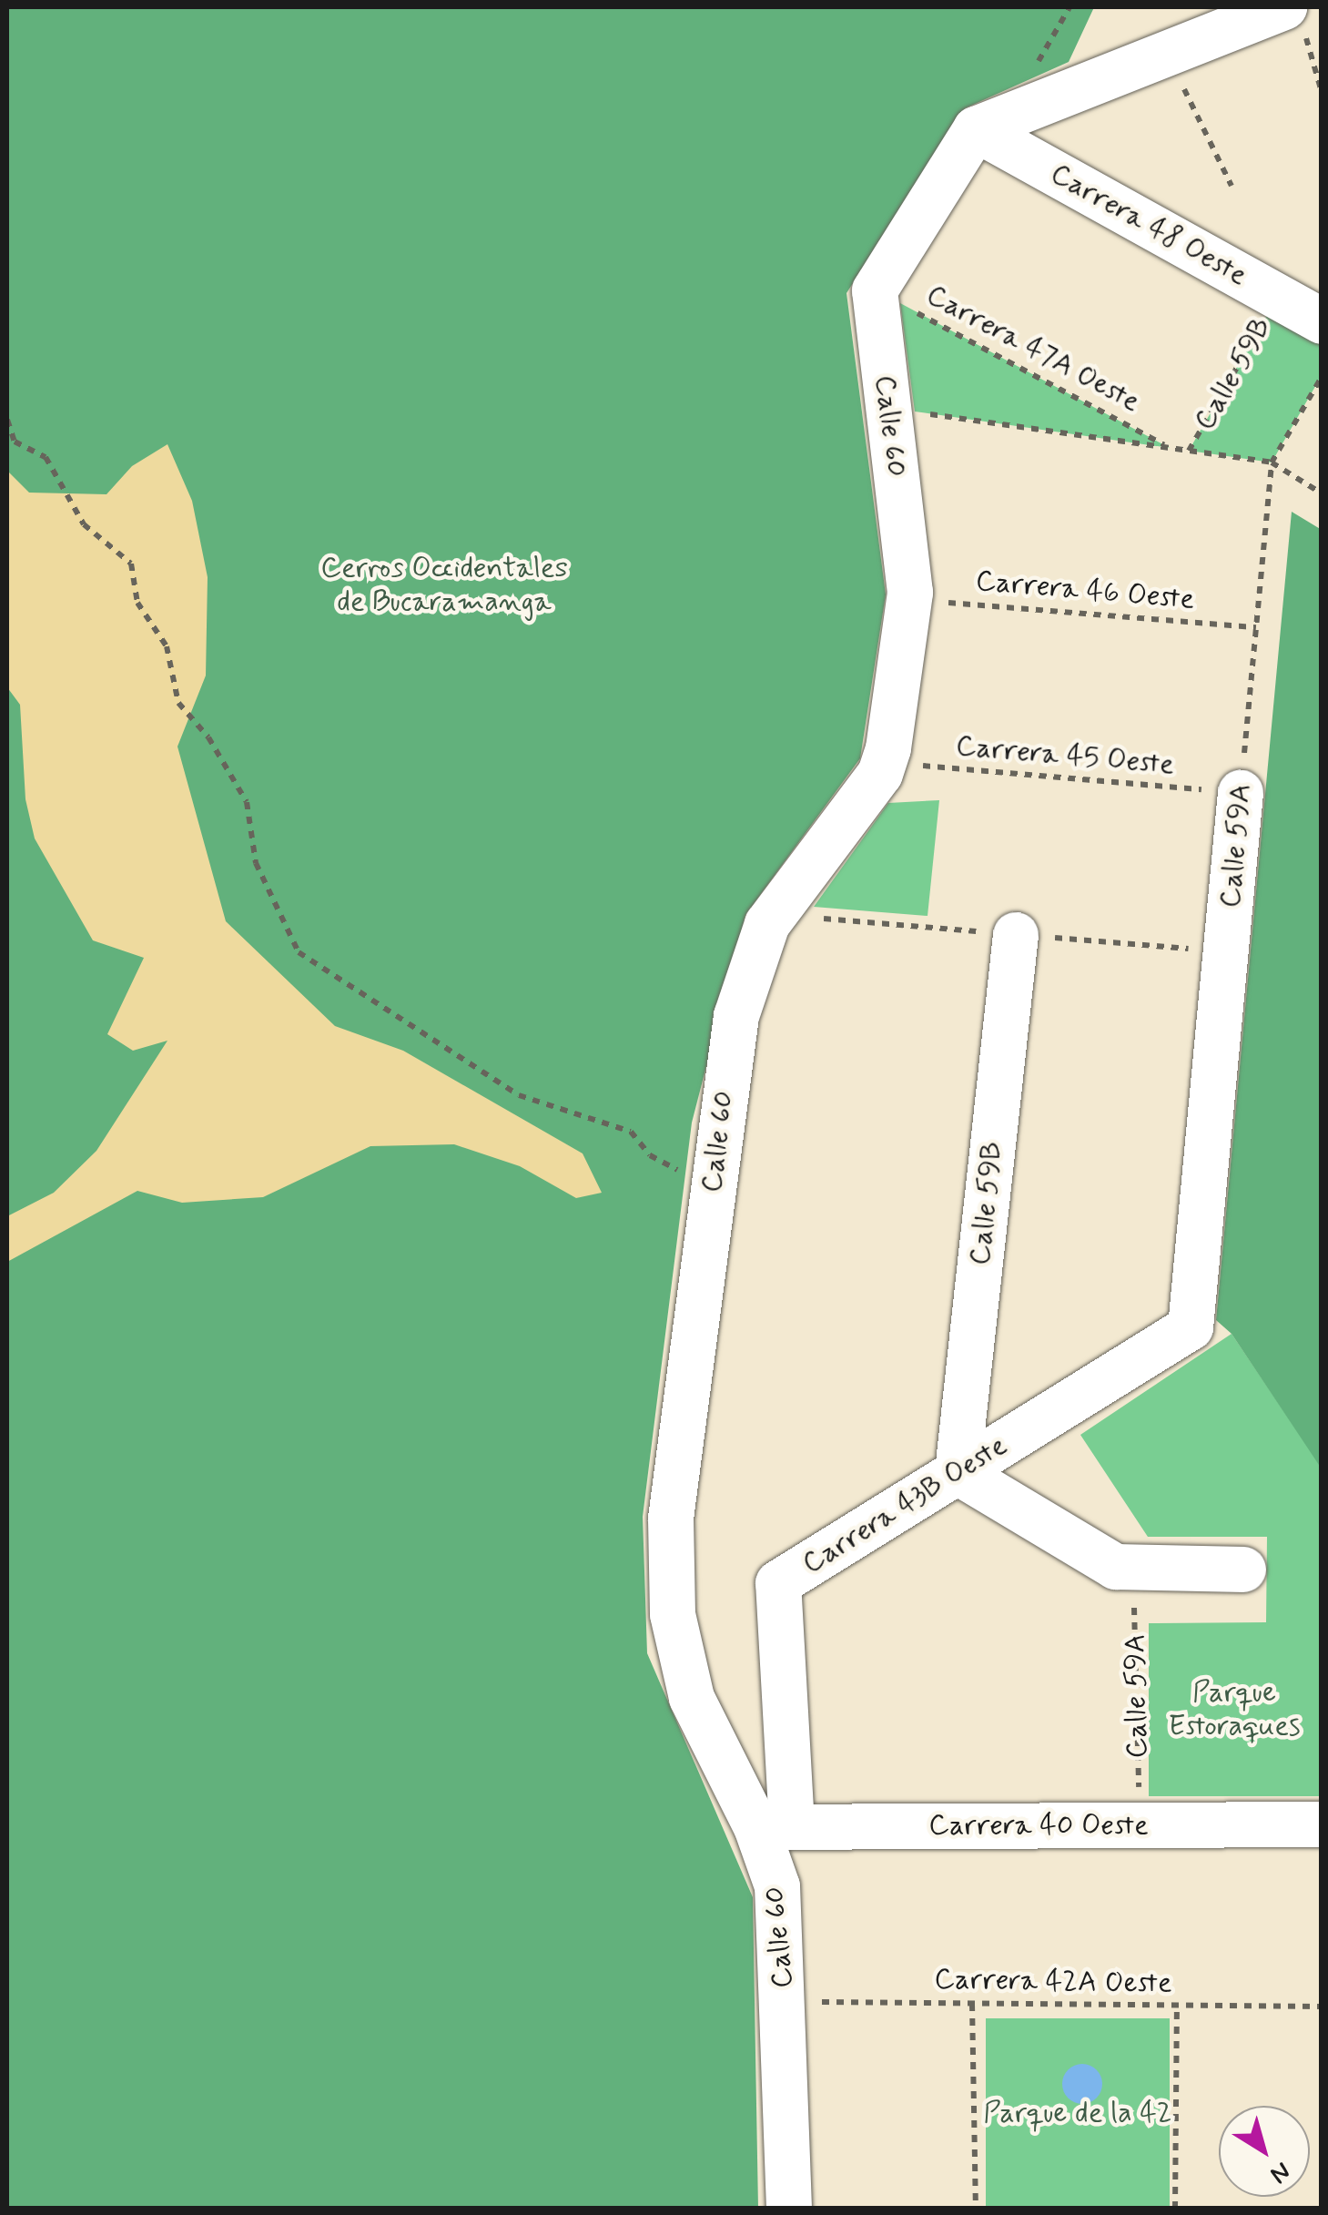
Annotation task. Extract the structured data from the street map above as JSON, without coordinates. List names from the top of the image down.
{
  "streets": {
    "street": [
      "Carrera 48 Oeste",
      "Calle 59B",
      "Calle 60",
      "Calle 59A",
      "Carrera 43B Oeste",
      "Carrera 40 Oeste"
    ],
    "path": [
      "Carrera 47A Oeste",
      "Carrera 46 Oeste",
      "Carrera 45 Oeste",
      "Carrera 42A Oeste"
    ]
  },
  "crossings": [
    ["Carrera 48 Oeste", "Calle 59B"],
    ["Carrera 47A Oeste", "Calle 60"],
    ["Calle 59B", "Carrera 43B Oeste"],
    ["Calle 60", "Carrera 46 Oeste"],
    ["Calle 60", "Carrera 45 Oeste"],
    ["Calle 60", "Carrera 43B Oeste"],
    ["Calle 60", "Carrera 40 Oeste"],
    ["Calle 60", "Carrera 42A Oeste"],
    ["Carrera 46 Oeste", "Calle 59A"],
    ["Carrera 45 Oeste", "Calle 59A"],
    ["Calle 59A", "Carrera 43B Oeste"],
    ["Calle 59A", "Carrera 40 Oeste"],
    ["Carrera 43B Oeste", "Carrera 40 Oeste"]
  ],
  "parks": ["Cerros Occidentales de Bucaramanga", "Parque Estoraques", "Parque de la 42"],
  "north": "bottom right"
}
